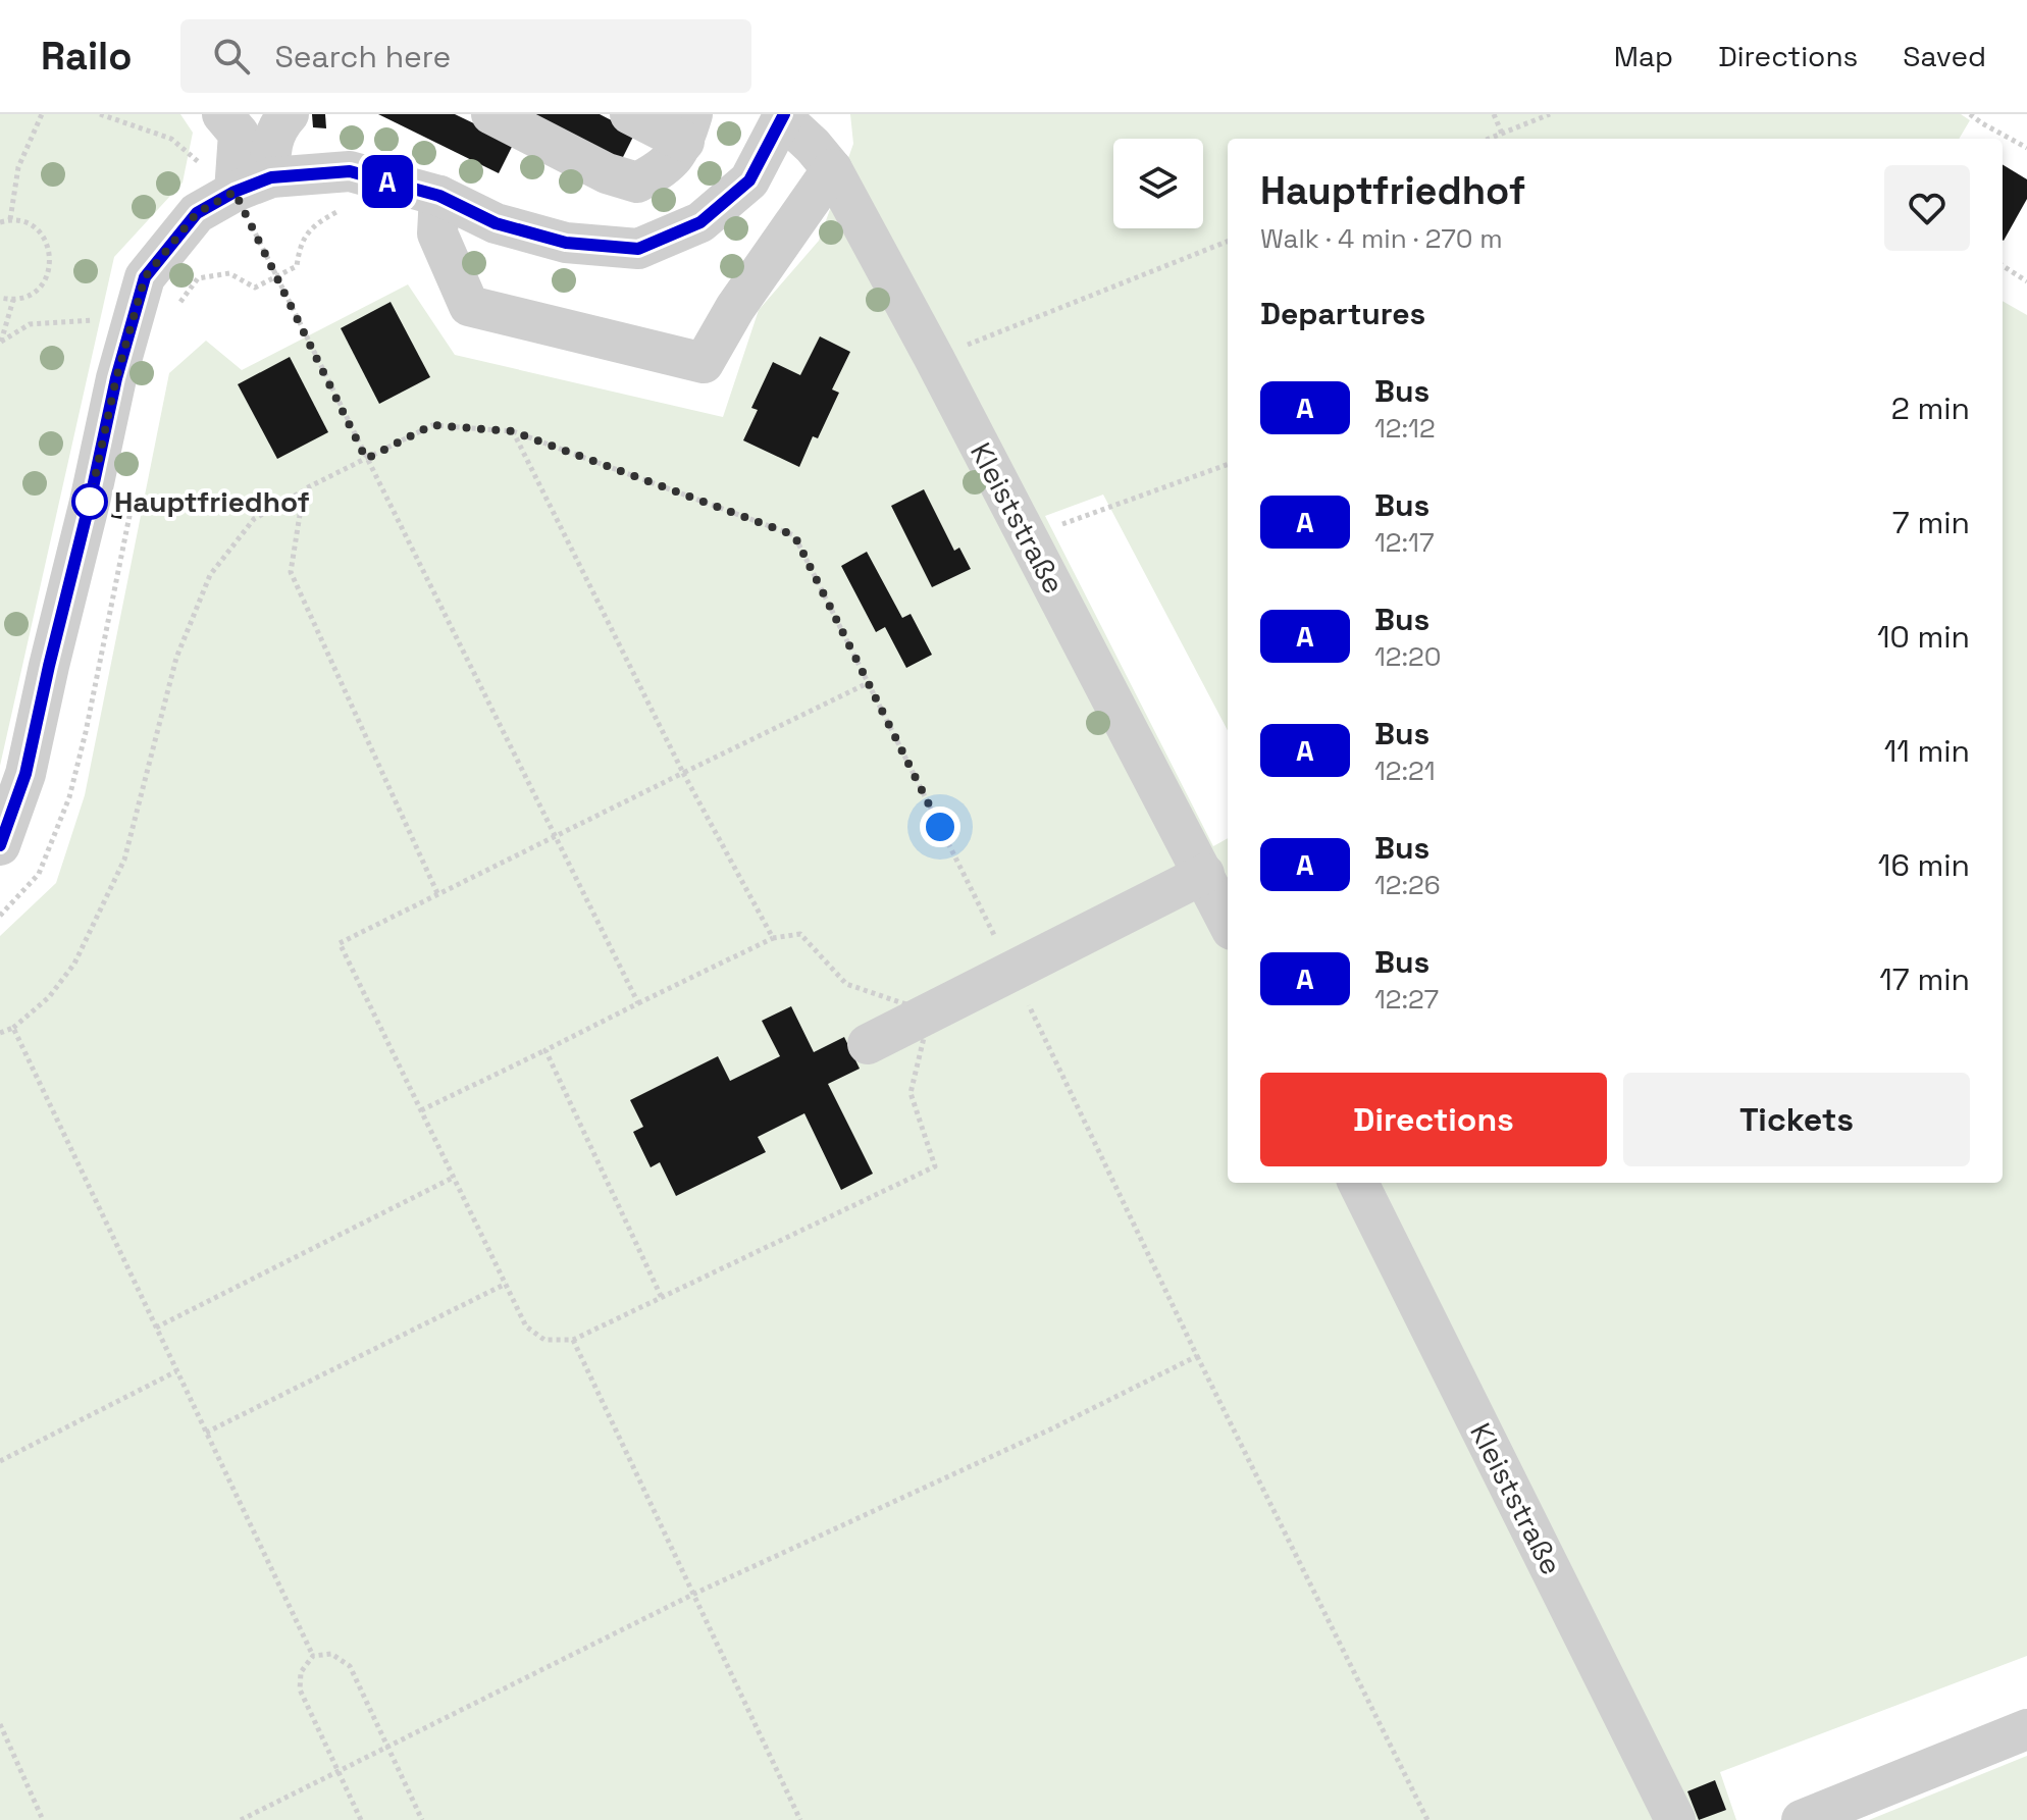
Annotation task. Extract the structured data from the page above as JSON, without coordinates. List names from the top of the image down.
{
  "streets": {
    "street": ["Kleiststraße"]
  },
  "places": ["Hauptfriedhof"],
  "lines": ["bus line A"],
  "page": {
    "header": "Railo",
    "search": "Search here",
    "nav": ["Map", "Directions", "Saved"],
    "on_map": "A",
    "heading": [
      ["Hauptfriedhof", "Walk · 4 min · 270 m"],
      "Departures"
    ],
    "list": [
      {
        "mark": "A",
        "name": "Bus",
        "note": "12:12",
        "value": "2 min"
      },
      {
        "mark": "A",
        "name": "Bus",
        "note": "12:17",
        "value": "7 min"
      },
      {
        "mark": "A",
        "name": "Bus",
        "note": "12:20",
        "value": "10 min"
      },
      {
        "mark": "A",
        "name": "Bus",
        "note": "12:21",
        "value": "11 min"
      },
      {
        "mark": "A",
        "name": "Bus",
        "note": "12:26",
        "value": "16 min"
      },
      {
        "mark": "A",
        "name": "Bus",
        "note": "12:27",
        "value": "17 min"
      }
    ],
    "buttons": ["Directions", "Tickets"]
  }
}
